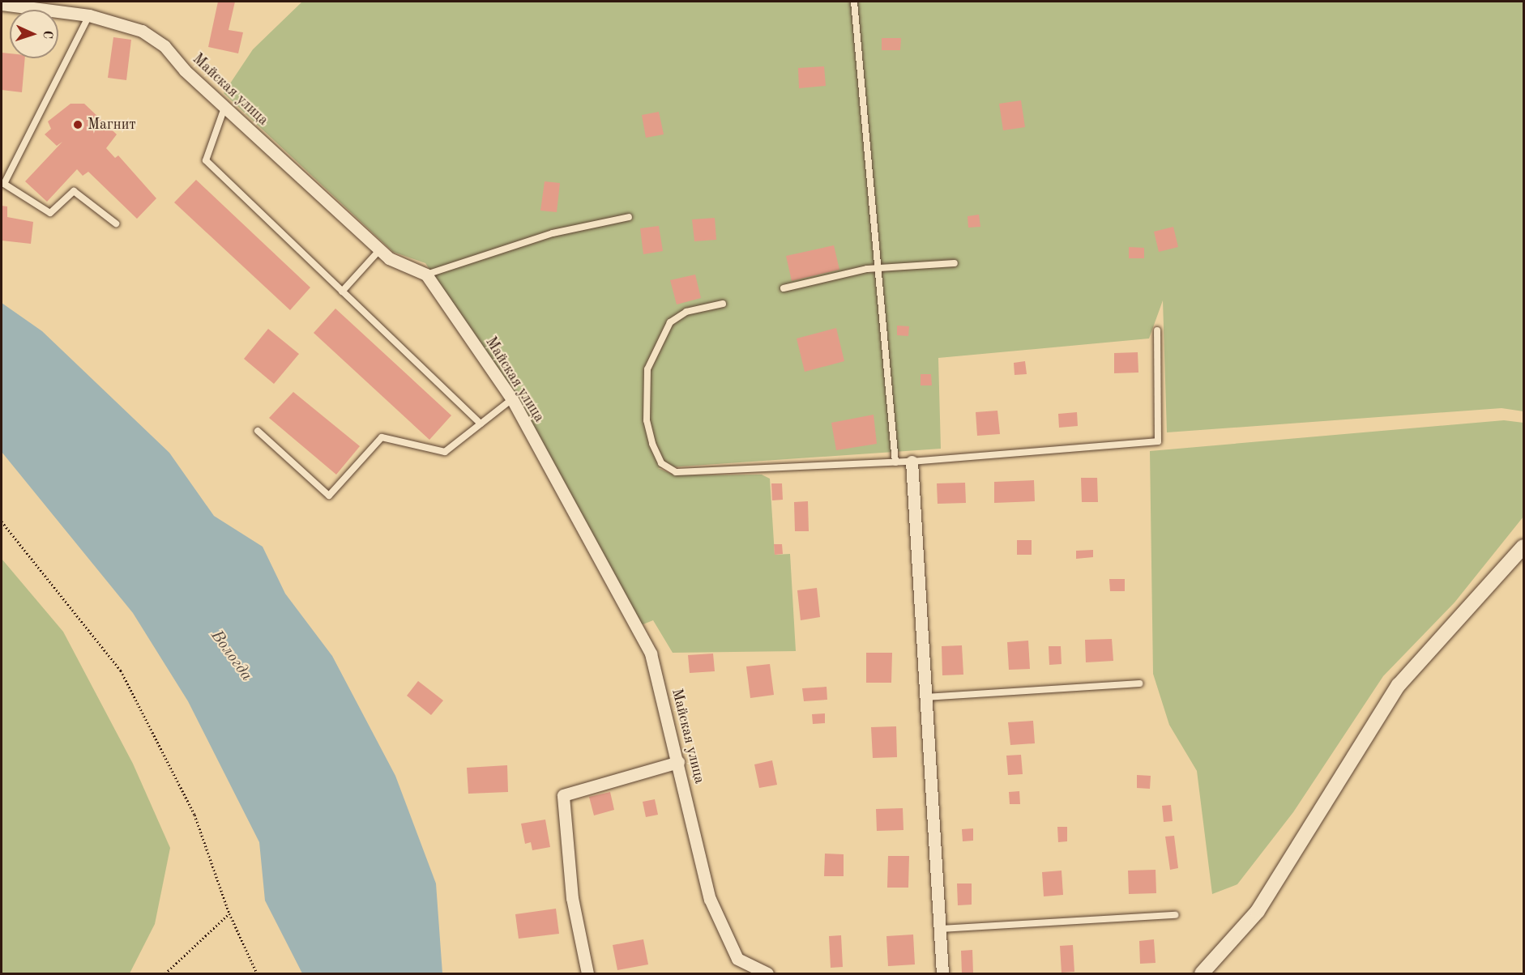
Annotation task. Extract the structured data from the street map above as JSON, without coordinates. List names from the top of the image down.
{
  "streets": {
    "street": ["Майская улица"]
  },
  "water": ["Вологда"],
  "places": ["Магнит"],
  "north": "right"
}
